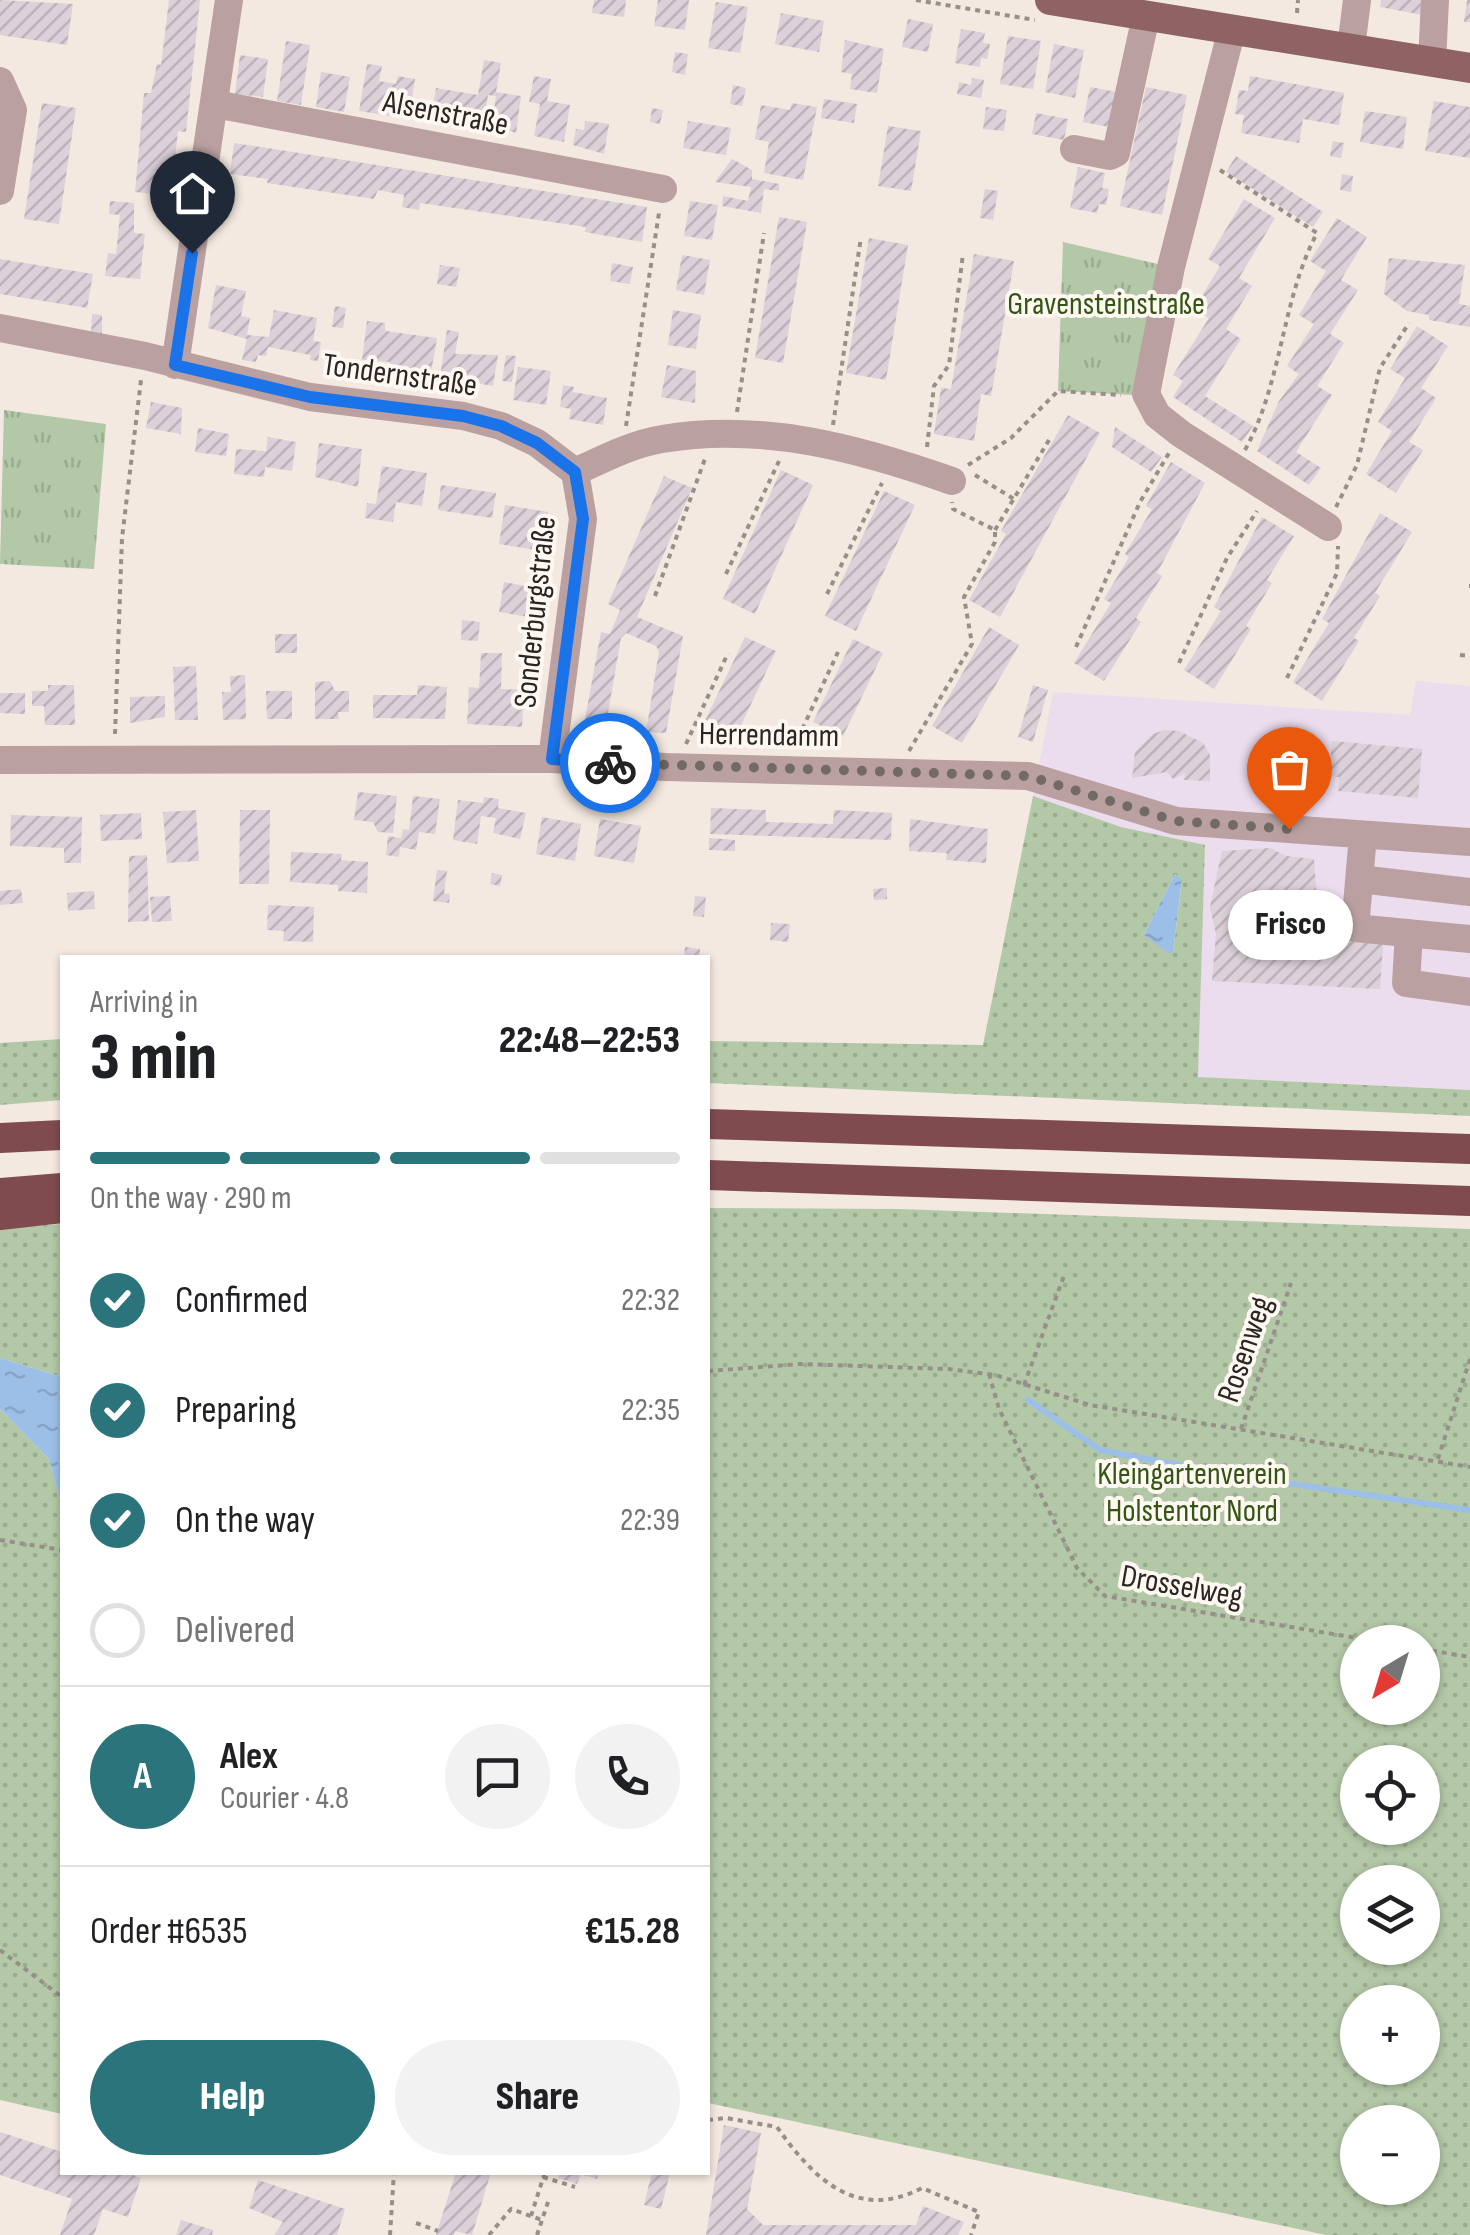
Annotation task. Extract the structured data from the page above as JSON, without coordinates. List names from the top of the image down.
{
  "streets": {
    "street": [
      "Alsenstraße",
      "Tondernstraße",
      "Sonderburgstraße",
      "Herrendamm"
    ],
    "path": ["Rosenweg", "Drosselweg"]
  },
  "crossings": [
    ["Tondernstraße", "Sonderburgstraße"],
    ["Sonderburgstraße", "Herrendamm"]
  ],
  "parks": ["Gravensteinstraße", "Kleingartenverein Holstentor Nord"],
  "places": ["Frisco"],
  "north": "bottom left",
  "page": {
    "bubble": "Frisco",
    "heading": ["3 min", "Arriving in", "22:48–22:53"],
    "panel": [
      "Alex",
      "Courier · 4.8",
      "Order #6535",
      "€15.28"
    ],
    "bar": "On the way · 290 m",
    "list": [
      ["Confirmed", "22:32"],
      ["Preparing", "22:35"],
      ["On the way", "22:39"],
      "Delivered"
    ],
    "map_buttons": ["+", "−"],
    "round": "A",
    "buttons": ["Help", "Share"]
  }
}
